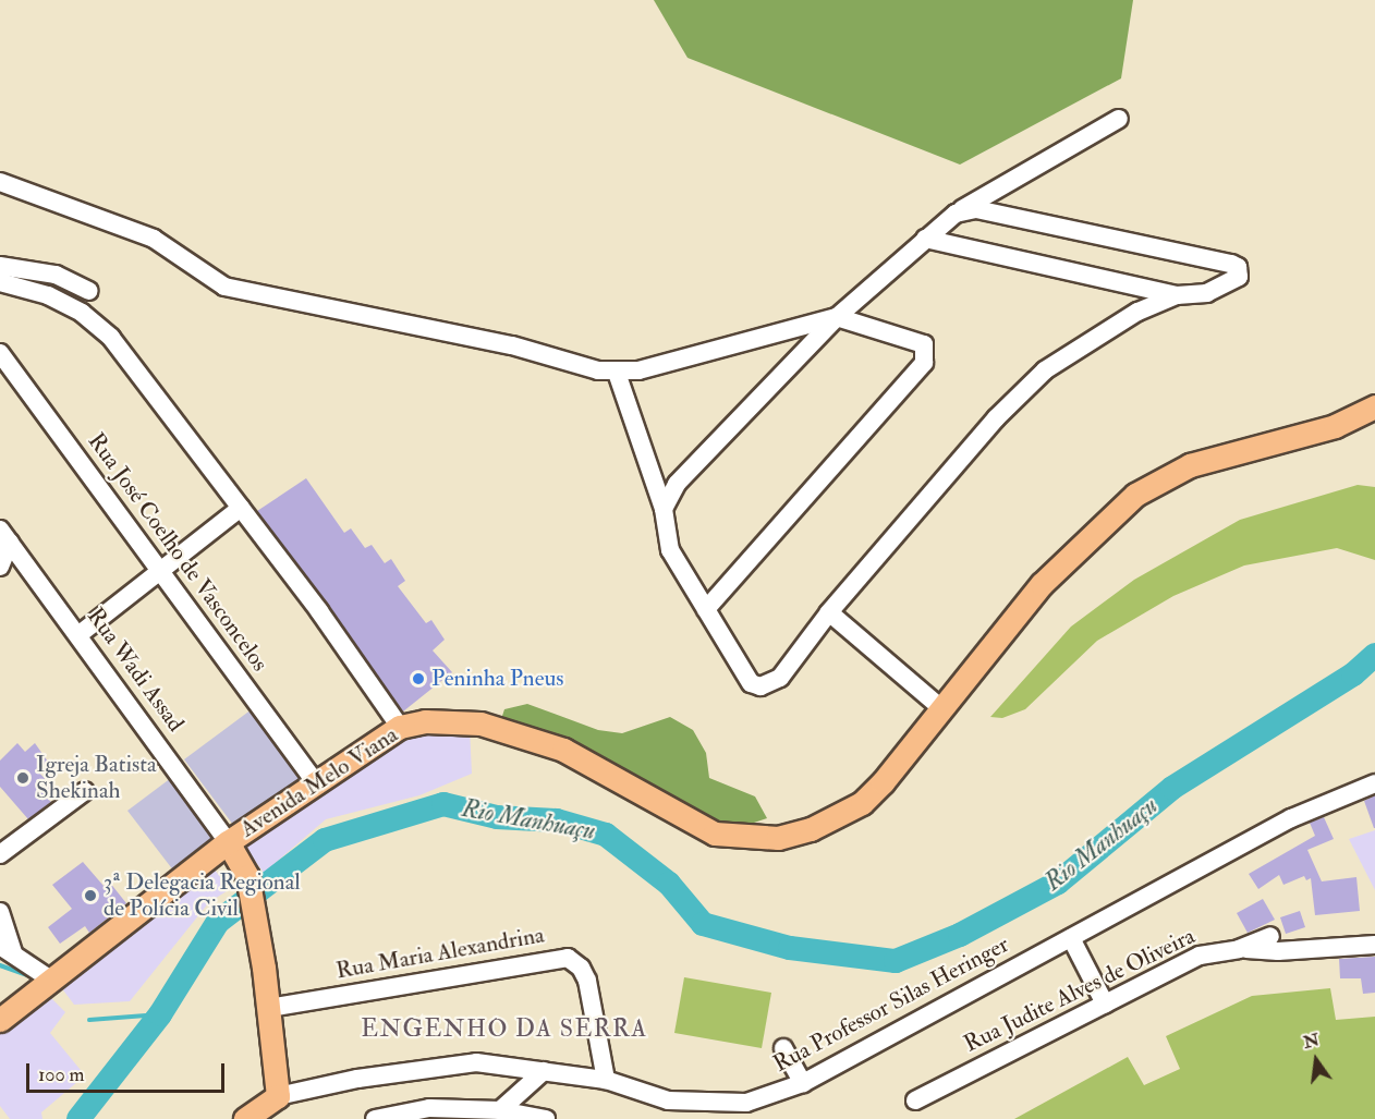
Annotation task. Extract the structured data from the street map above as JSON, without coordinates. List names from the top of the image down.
{
  "streets": {
    "main road": ["Avenida Melo Viana"],
    "street": [
      "Rua José Coelho de Vasconcelos",
      "Rua Wadi Assad",
      "Rua Maria Alexandrina",
      "Rua Judite Alves de Oliveira",
      "Rua Professor Silas Heringer"
    ]
  },
  "crossings": [
    ["Rua José Coelho de Vasconcelos", "Avenida Melo Viana"],
    ["Rua Wadi Assad", "Avenida Melo Viana"],
    ["Rua Maria Alexandrina", "Rua Professor Silas Heringer"]
  ],
  "districts": ["ENGENHO DA SERRA"],
  "water": ["Rio Manhuaçu"],
  "places": ["Peninha Pneus", "Igreja Batista Shekinah", "3ª Delegacia Regional de Polícia Civil"],
  "scale_bar": "100 m",
  "north": "top"
}
